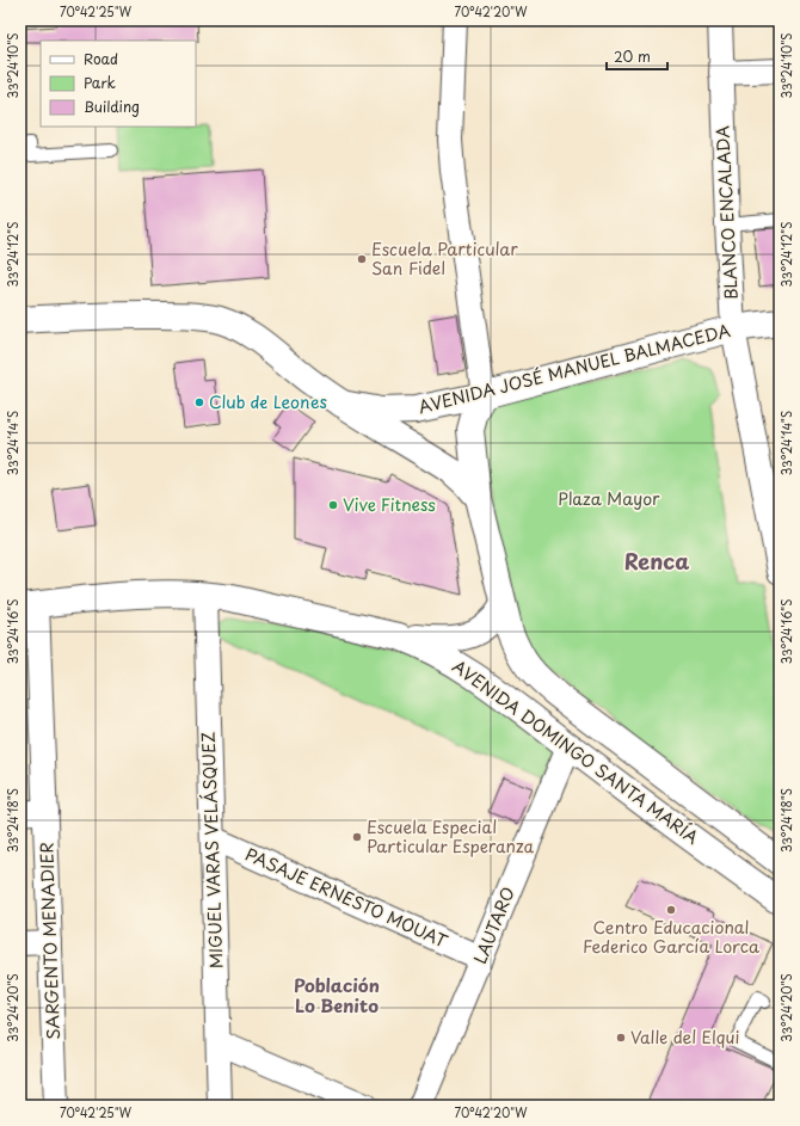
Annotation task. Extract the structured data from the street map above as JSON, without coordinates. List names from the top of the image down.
{
  "streets": {
    "main road": ["AVENIDA JOSÉ MANUEL BALMACEDA", "AVENIDA DOMINGO SANTA MARÍA"],
    "street": [
      "BLANCO ENCALADA",
      "MIGUEL VARAS VELÁSQUEZ",
      "PASAJE ERNESTO MOUAT",
      "LAUTARO",
      "SARGENTO MENADIER"
    ]
  },
  "crossings": [
    ["BLANCO ENCALADA", "AVENIDA JOSÉ MANUEL BALMACEDA"],
    ["AVENIDA JOSÉ MANUEL BALMACEDA", "AVENIDA DOMINGO SANTA MARÍA"],
    ["AVENIDA DOMINGO SANTA MARÍA", "MIGUEL VARAS VELÁSQUEZ"],
    ["AVENIDA DOMINGO SANTA MARÍA", "LAUTARO"],
    ["AVENIDA DOMINGO SANTA MARÍA", "SARGENTO MENADIER"],
    ["MIGUEL VARAS VELÁSQUEZ", "PASAJE ERNESTO MOUAT"],
    ["PASAJE ERNESTO MOUAT", "LAUTARO"]
  ],
  "districts": ["Renca", "Población Lo Benito"],
  "parks": ["Plaza Mayor"],
  "places": [
    "Escuela Particular San Fidel",
    "Club de Leones",
    "Vive Fitness",
    "Escuela Especial Particular Esperanza",
    "Centro Educacional Federico García Lorca",
    "Valle del Elqui"
  ],
  "legend": ["Road", "Park", "Building"],
  "scale_bar": "20 m",
  "coordinates": [
    "70°42'25\"W",
    "70°42'20\"W",
    "33°24'10\"S",
    "33°24'12\"S",
    "33°24'14\"S",
    "33°24'16\"S",
    "33°24'18\"S",
    "33°24'20\"S"
  ]
}
